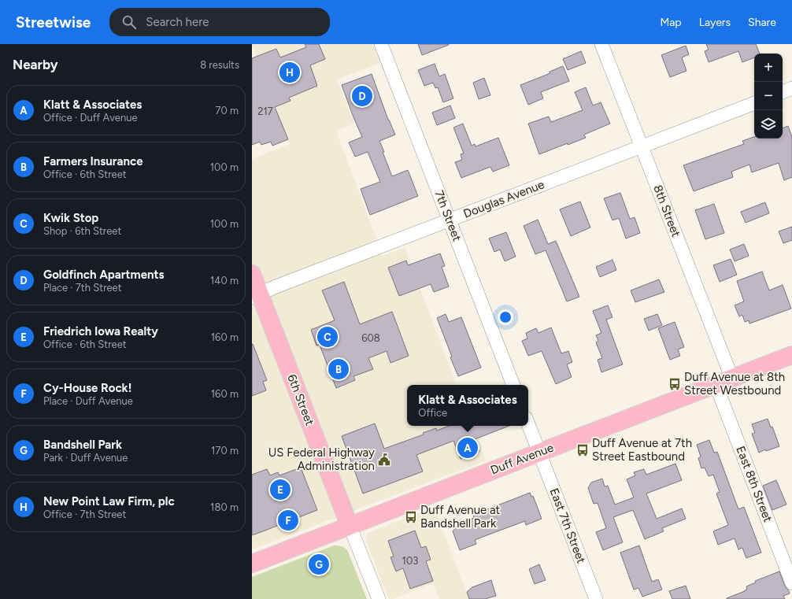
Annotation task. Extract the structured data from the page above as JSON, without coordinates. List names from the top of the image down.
{
  "streets": {
    "main road": ["6th Street", "Duff Avenue"],
    "street": [
      "Douglas Avenue",
      "8th Street",
      "7th Street",
      "East 8th Street",
      "East 7th Street"
    ]
  },
  "crossings": [
    ["Douglas Avenue", "8th Street"],
    ["Douglas Avenue", "7th Street"],
    ["Douglas Avenue", "6th Street"],
    ["8th Street", "Duff Avenue"],
    ["6th Street", "Duff Avenue"],
    ["Duff Avenue", "East 8th Street"],
    ["Duff Avenue", "East 7th Street"]
  ],
  "places": {
    "bus stop": ["Duff Avenue at 8th Street Westbound", "Duff Avenue at 7th Street Eastbound", "Duff Avenue at Bandshell Park"],
    "public building": ["US Federal Highway Administration"]
  },
  "house_numbers": ["217", "608", "103"],
  "page": {
    "header": "Streetwise",
    "search": "Search here",
    "nav": ["Map", "Layers", "Share"],
    "heading": ["Nearby", "8 results"],
    "map_buttons": ["+", "−"],
    "pins": [
      "H",
      "D",
      "C",
      "B",
      "A",
      "E",
      "F",
      "G"
    ],
    "list": [
      {
        "mark": "A",
        "name": "Klatt & Associates",
        "note": "Office · Duff Avenue",
        "value": "70 m"
      },
      {
        "mark": "B",
        "name": "Farmers Insurance",
        "note": "Office · 6th Street",
        "value": "100 m"
      },
      {
        "mark": "C",
        "name": "Kwik Stop",
        "note": "Shop · 6th Street",
        "value": "100 m"
      },
      {
        "mark": "D",
        "name": "Goldfinch Apartments",
        "note": "Place · 7th Street",
        "value": "140 m"
      },
      {
        "mark": "E",
        "name": "Friedrich Iowa Realty",
        "note": "Office · 6th Street",
        "value": "160 m"
      },
      {
        "mark": "F",
        "name": "Cy-House Rock!",
        "note": "Place · Duff Avenue",
        "value": "160 m"
      },
      {
        "mark": "G",
        "name": "Bandshell Park",
        "note": "Park · Duff Avenue",
        "value": "170 m"
      },
      {
        "mark": "H",
        "name": "New Point Law Firm, plc",
        "note": "Office · 7th Street",
        "value": "180 m"
      }
    ],
    "popup": ["Klatt & Associates", "Office"]
  }
}
